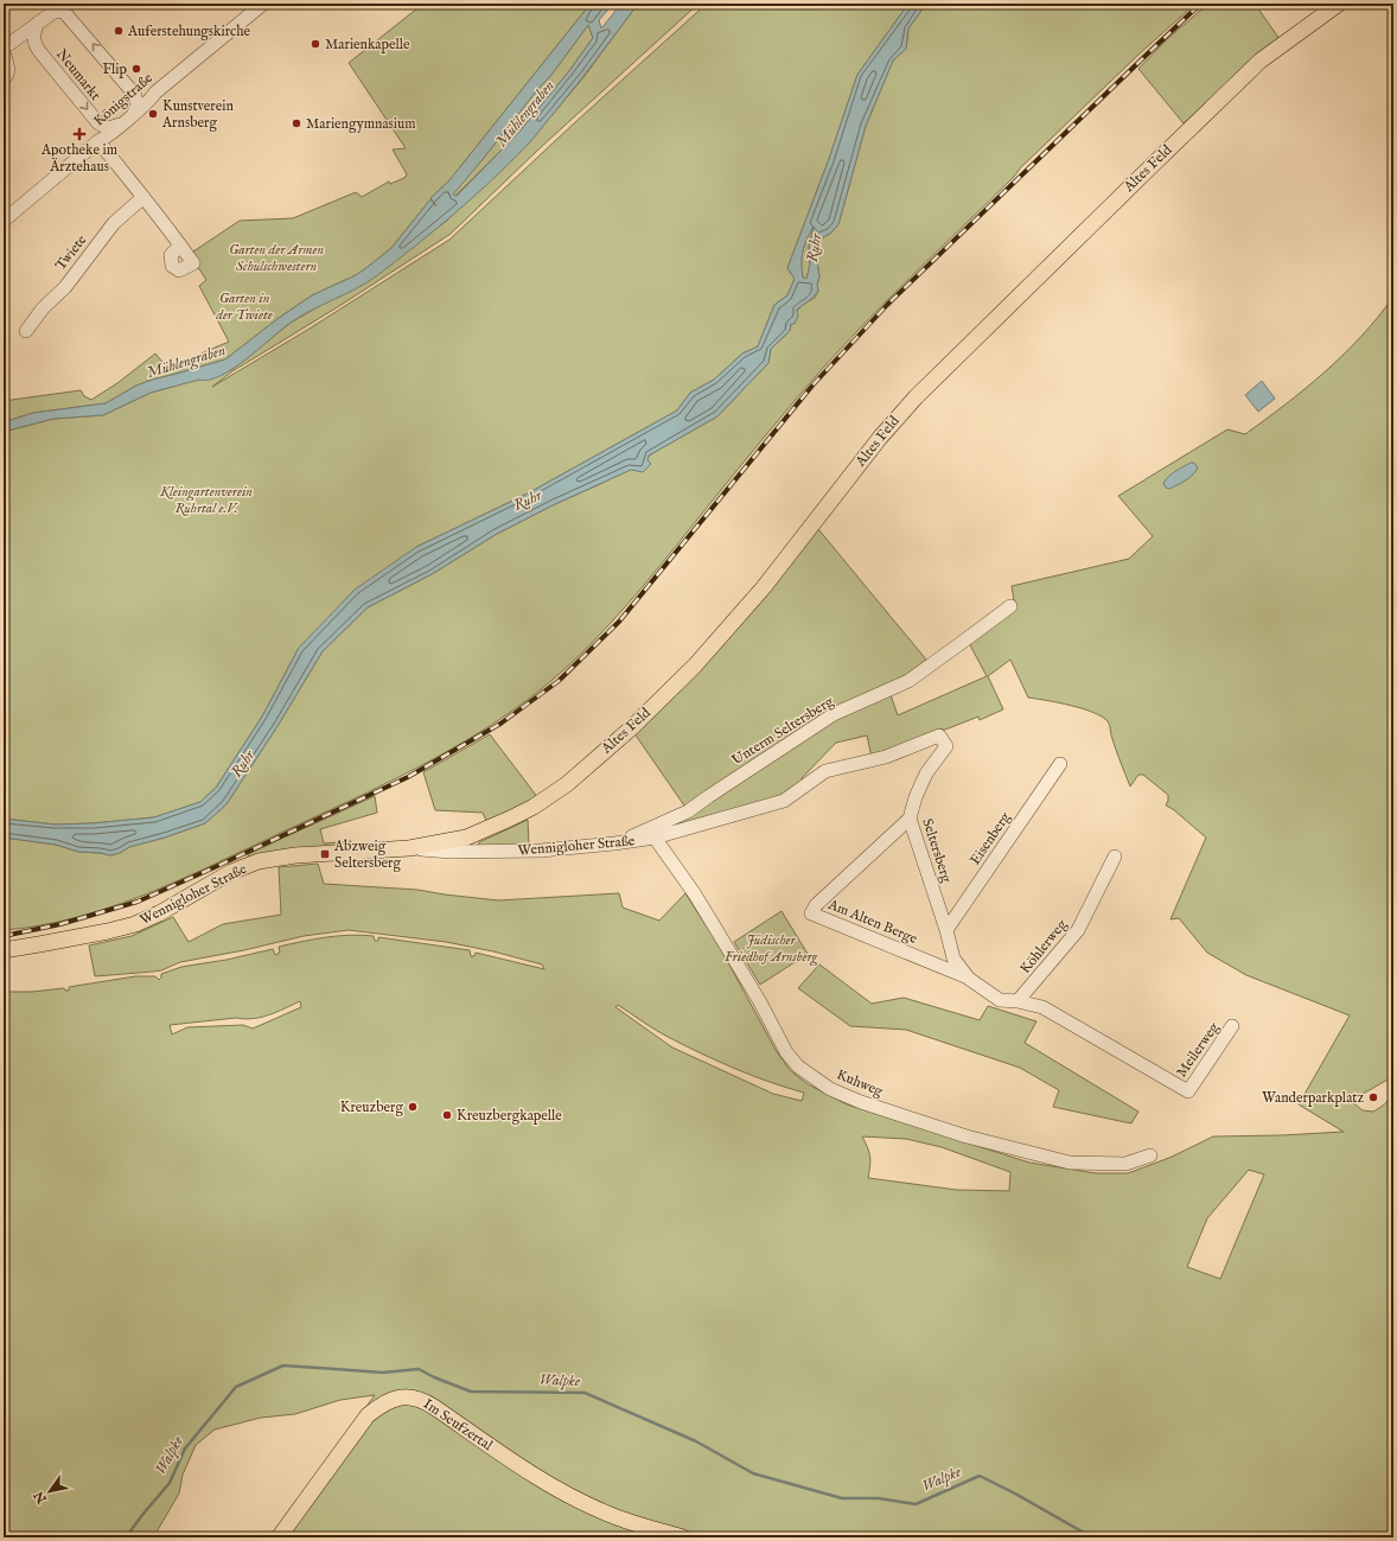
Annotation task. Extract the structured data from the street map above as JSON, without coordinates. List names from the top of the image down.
{
  "streets": {
    "main road": ["Altes Feld", "Wennigloher Straße", "Im Seufzertal"],
    "street": [
      "Neumarkt",
      "Königstraße",
      "Twiete",
      "Unterm Seltersberg",
      "Eisenberg",
      "Seltersberg",
      "Am Alten Berge",
      "Köhlerweg",
      "Meilerweg",
      "Kuhweg"
    ]
  },
  "crossings": [
    ["Neumarkt", "Königstraße"],
    ["Altes Feld", "Wennigloher Straße"],
    ["Unterm Seltersberg", "Wennigloher Straße"],
    ["Eisenberg", "Seltersberg"],
    ["Wennigloher Straße", "Seltersberg"],
    ["Wennigloher Straße", "Kuhweg"],
    ["Seltersberg", "Am Alten Berge"],
    ["Seltersberg", "Köhlerweg"],
    ["Seltersberg", "Meilerweg"],
    ["Seltersberg", "Kuhweg"]
  ],
  "water": ["Mühlengraben", "Ruhr", "Walpke"],
  "parks": [
    "Garten der Armen Schulschwestern",
    "Garten in der Twiete",
    "Kleingartenverein Ruhrtal e.V.",
    "Jüdischer Friedhof Arnsberg"
  ],
  "places": {
    "other": [
      "Auferstehungskirche",
      "Marienkapelle",
      "Flip",
      "Kunstverein Arnsberg",
      "Mariengymnasium",
      "Wanderparkplatz",
      "Kreuzberg",
      "Kreuzbergkapelle"
    ],
    "health": ["Apotheke im Ärztehaus"],
    "transit": ["Abzweig Seltersberg"]
  },
  "north": "bottom left"
}
